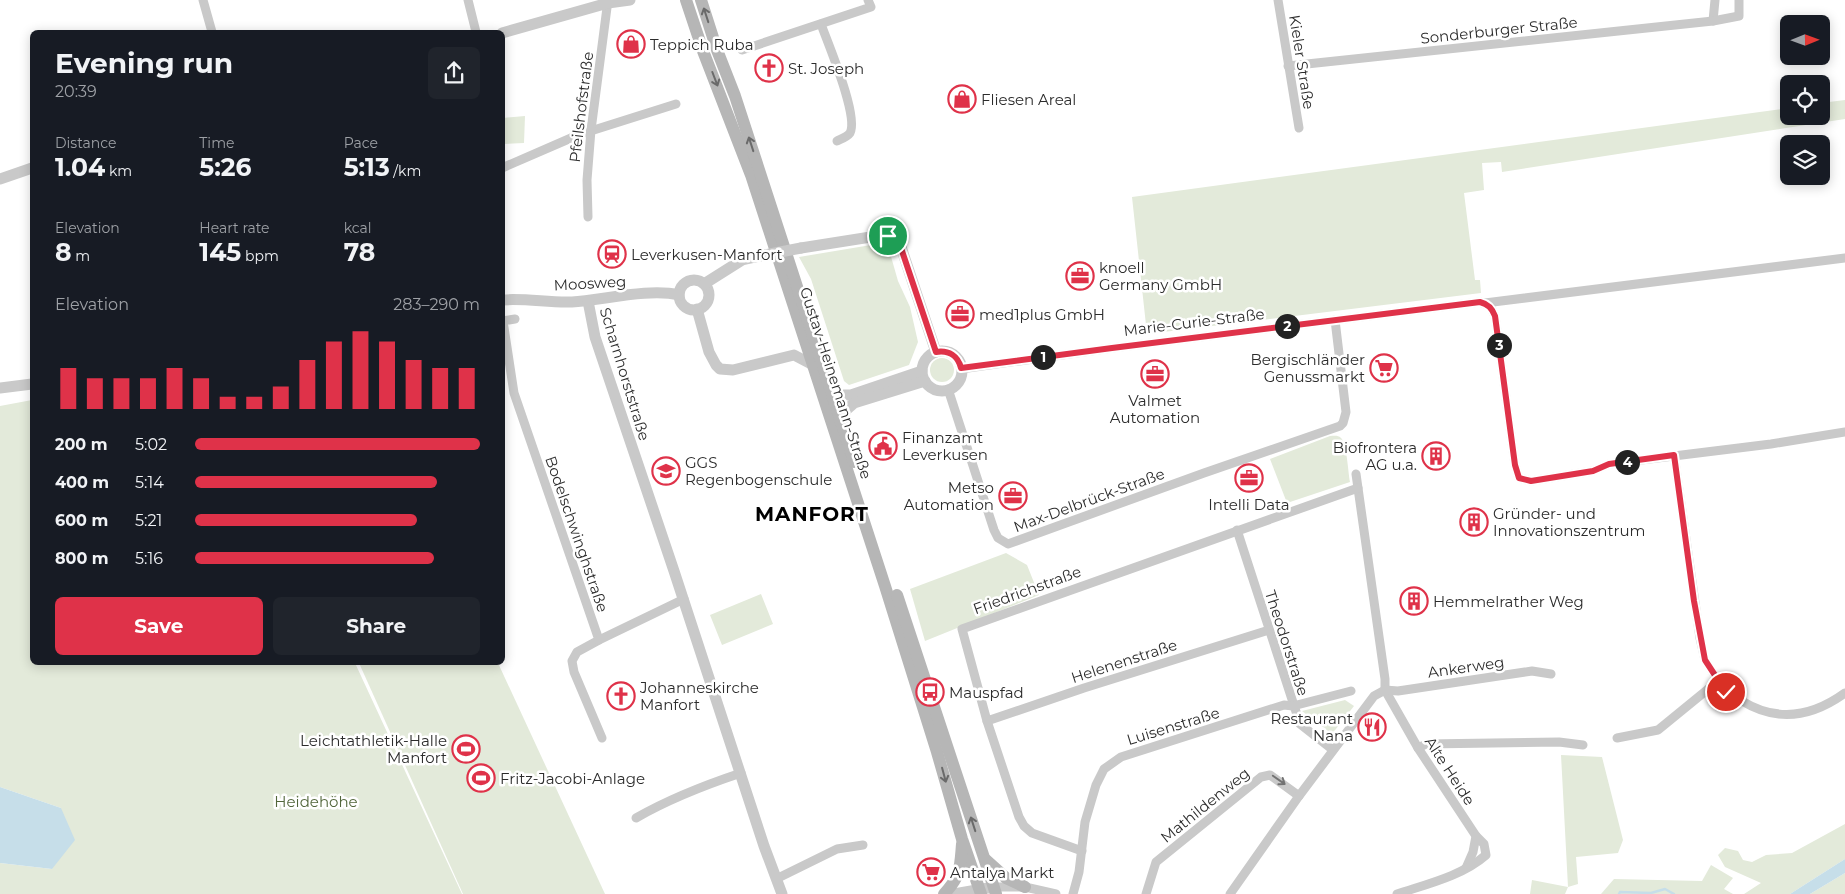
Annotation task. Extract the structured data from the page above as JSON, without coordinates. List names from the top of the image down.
{
  "streets": {
    "main road": ["Gustav-Heinemann-Straße"],
    "street": [
      "Sonderburger Straße",
      "Kieler Straße",
      "Pfeilshofstraße",
      "Moosweg",
      "Marie-Curie-Straße",
      "Scharnhorststraße",
      "Max-Delbrück-Straße",
      "Bodelschwinghstraße",
      "Friedrichstraße",
      "Theodorstraße",
      "Helenenstraße",
      "Ankerweg",
      "Luisenstraße",
      "Alte Heide",
      "Mathildenweg"
    ]
  },
  "crossings": [
    ["Sonderburger Straße", "Kieler Straße"],
    ["Moosweg", "Scharnhorststraße"],
    ["Marie-Curie-Straße", "Max-Delbrück-Straße"],
    ["Friedrichstraße", "Theodorstraße"],
    ["Friedrichstraße", "Helenenstraße"],
    ["Friedrichstraße", "Luisenstraße"],
    ["Theodorstraße", "Helenenstraße"],
    ["Theodorstraße", "Luisenstraße"],
    ["Ankerweg", "Alte Heide"]
  ],
  "districts": ["MANFORT"],
  "parks": ["Heidehöhe"],
  "places": {
    "shop": ["Teppich Ruba", "Fliesen Areal"],
    "church": ["St. Joseph", "Johanneskirche Manfort"],
    "station": ["Leverkusen-Manfort"],
    "office": [
      "knoell Germany GmbH",
      "med1plus GmbH",
      "Valmet Automation",
      "Intelli Data",
      "Metso Automation"
    ],
    "supermarket": ["Bergischländer Genussmarkt", "Antalya Markt"],
    "public building": ["Finanzamt Leverkusen"],
    "building": ["Biofrontera AG u.a.", "Gründer- und Innovationszentrum", "Hemmelrather Weg"],
    "school or university": ["GGS Regenbogenschule"],
    "bus stop": ["Mauspfad"],
    "restaurant": ["Restaurant Nana"],
    "sports": ["Leichtathletik-Halle Manfort", "Fritz-Jacobi-Anlage"]
  },
  "north": "right",
  "page": {
    "heading": ["Evening run", "20:39"],
    "stats": [
      ["Distance", "1.04 km"],
      ["Time", "5:26"],
      ["Pace", "5:13 /km"],
      ["Elevation", "8 m"],
      ["Heart rate", "145 bpm"],
      ["kcal", "78"]
    ],
    "chart": ["Elevation", "283–290 m"],
    "pins": [
      "2",
      "3",
      "1",
      "4"
    ],
    "list": [
      {
        "name": "200 m",
        "note": "5:02"
      },
      {
        "name": "400 m",
        "note": "5:14"
      },
      {
        "name": "600 m",
        "note": "5:21"
      },
      {
        "name": "800 m",
        "note": "5:16"
      }
    ],
    "buttons": ["Save", "Share"]
  }
}
